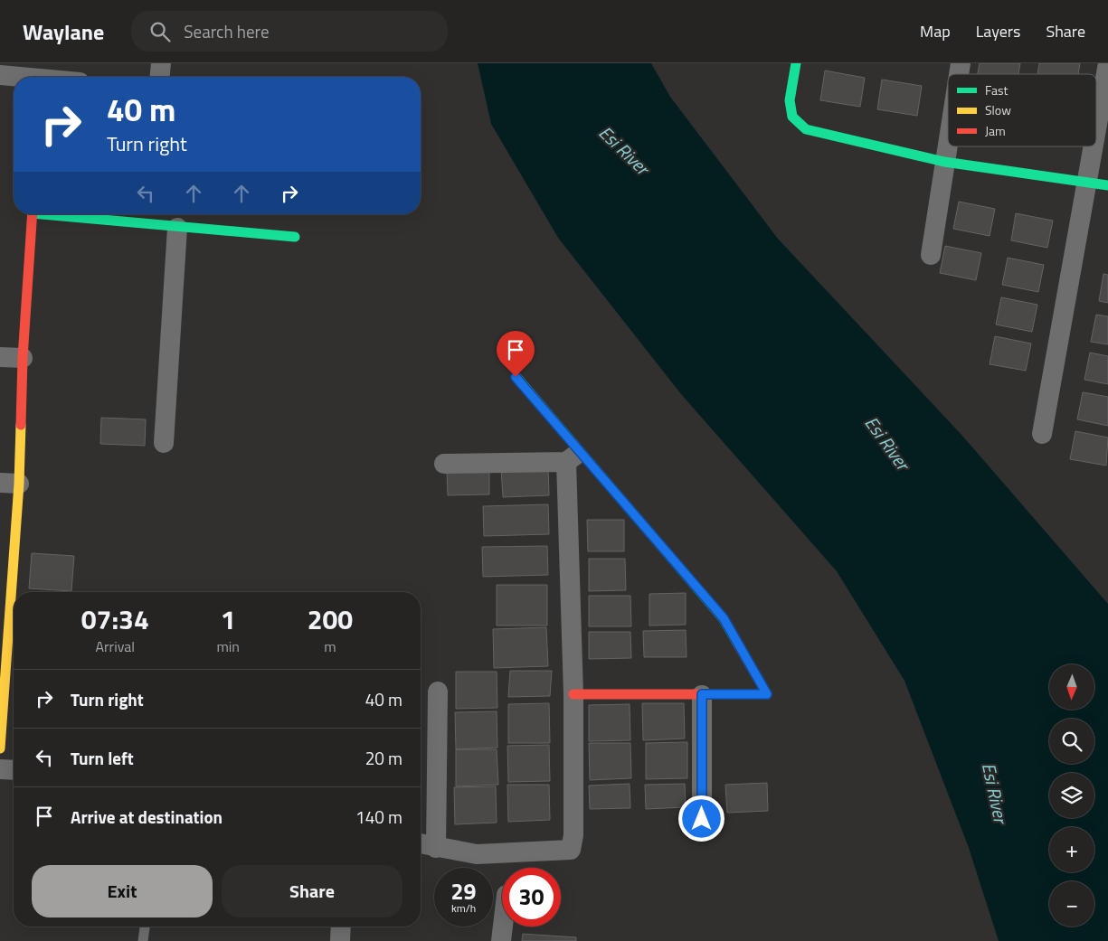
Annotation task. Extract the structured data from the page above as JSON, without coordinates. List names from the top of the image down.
{
  "water": ["Esi River"],
  "legend": ["Fast", "Slow", "Jam"],
  "north": "bottom",
  "page": {
    "header": "Waylane",
    "search": "Search here",
    "nav": ["Map", "Layers", "Share"],
    "turn": ["40 m", "Turn right"],
    "eta": [
      "07:34",
      "Arrival",
      "1",
      "min",
      "200",
      "m"
    ],
    "map_buttons": ["+", "−"],
    "list": [
      {
        "name": "Turn right",
        "value": "40 m"
      },
      {
        "name": "Turn left",
        "value": "20 m"
      },
      {
        "name": "Arrive at destination",
        "value": "140 m"
      }
    ],
    "buttons": ["Exit", "Share"],
    "speed": "29 km/h",
    "limit": "30"
  }
}
